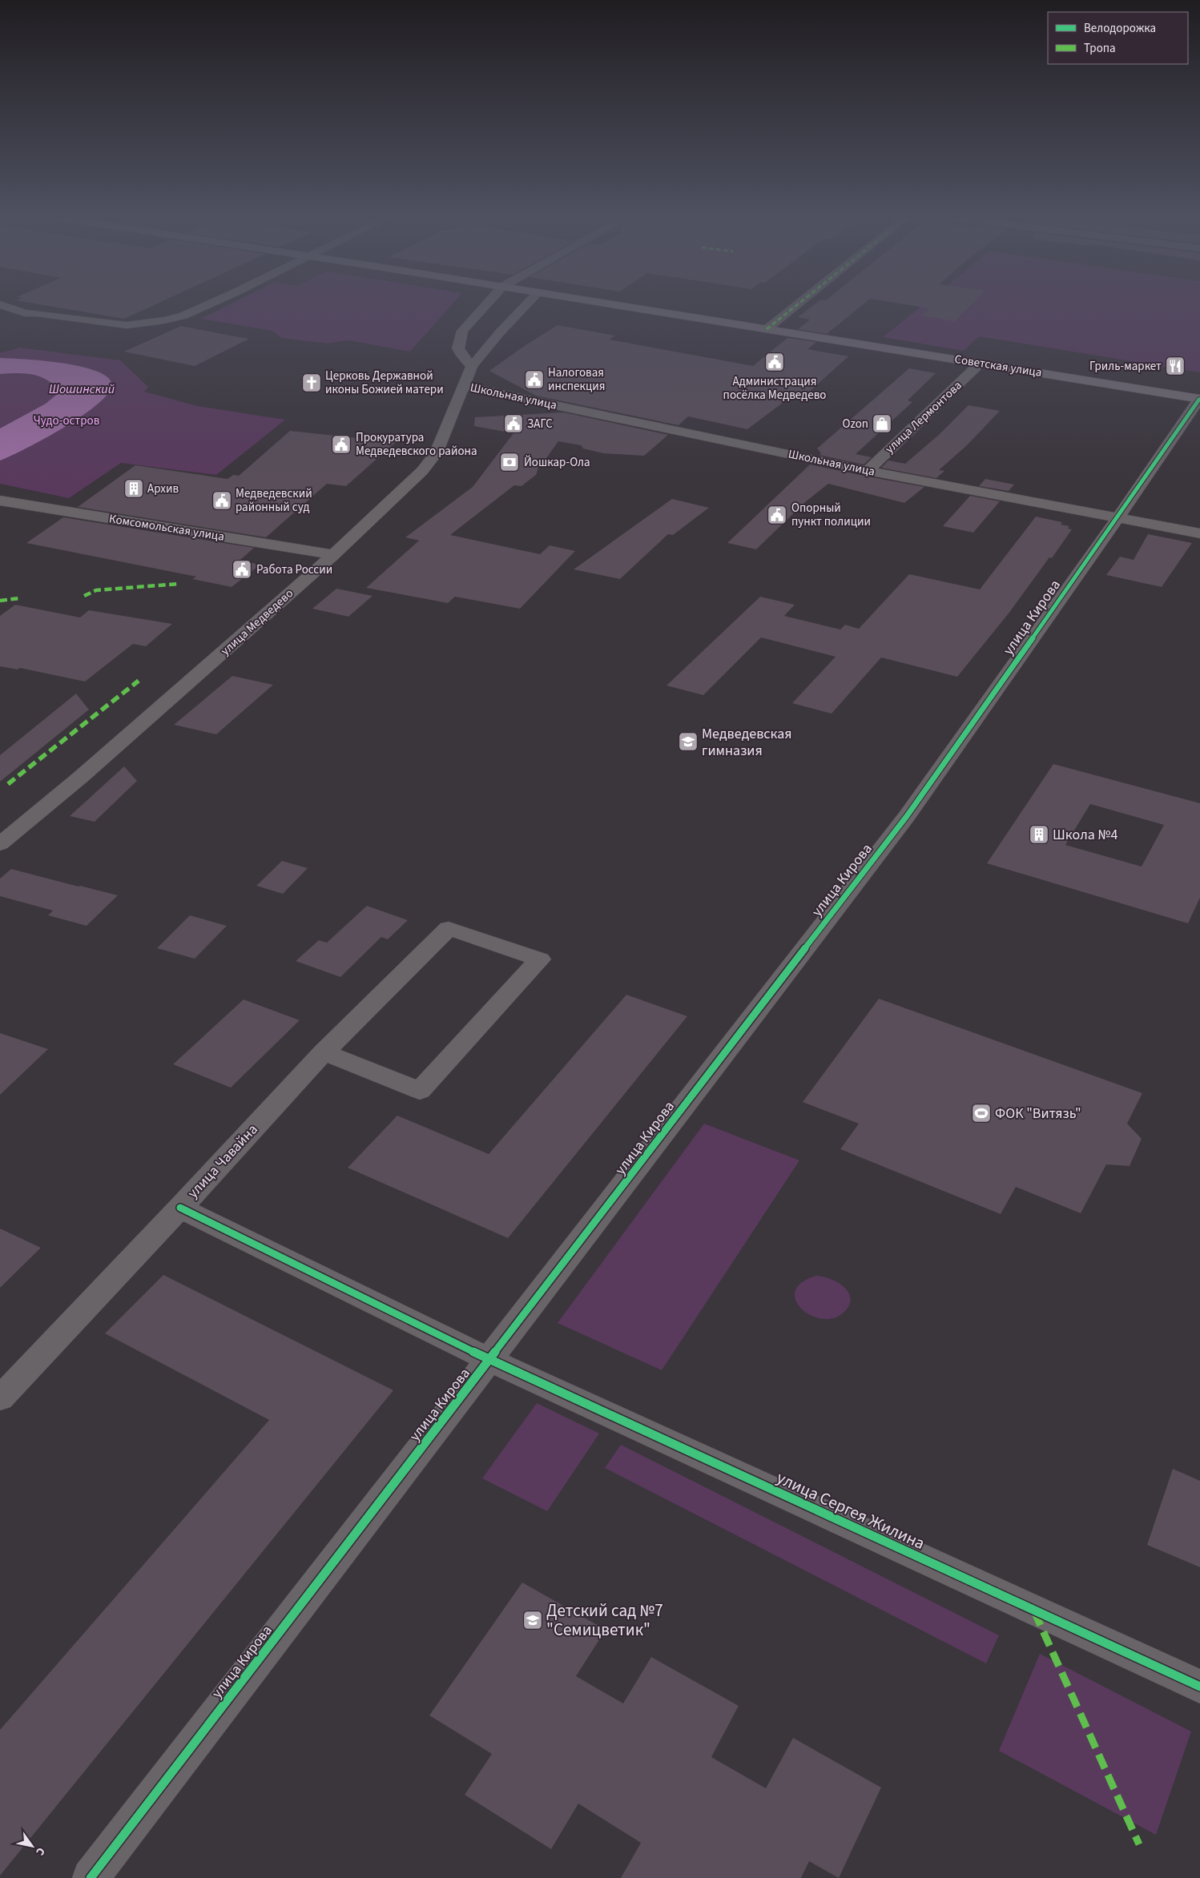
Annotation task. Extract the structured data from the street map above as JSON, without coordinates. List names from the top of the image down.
{
  "streets": {
    "main road": ["Советская улица"],
    "street": [
      "Школьная улица",
      "улица Лермонтова",
      "Комсомольская улица",
      "улица Кирова",
      "улица Медведево",
      "улица Чавайна",
      "улица Сергея Жилина"
    ]
  },
  "crossings": [
    ["Советская улица", "улица Лермонтова"],
    ["Советская улица", "улица Кирова"],
    ["Школьная улица", "улица Лермонтова"],
    ["Школьная улица", "улица Кирова"],
    ["Школьная улица", "улица Медведево"],
    ["Комсомольская улица", "улица Медведево"],
    ["улица Кирова", "улица Сергея Жилина"],
    ["улица Чавайна", "улица Сергея Жилина"]
  ],
  "water": ["Шошинский"],
  "parks": ["Чудо-остров"],
  "places": {
    "public building": [
      "Администрация посёлка Медведево",
      "Налоговая инспекция",
      "ЗАГС",
      "Прокуратура Медведевского района",
      "Медведевский районный суд",
      "Опорный пункт полиции",
      "Работа России"
    ],
    "restaurant": ["Гриль-маркет"],
    "church": ["Церковь Державной иконы Божией матери"],
    "shop": ["Ozon"],
    "bank": ["Йошкар-Ола"],
    "building": ["Архив", "Школа №4"],
    "school or university": ["Медведевская гимназия", "Детский сад №7 \"Семицветик\""],
    "sports": ["ФОК \"Витязь\""]
  },
  "legend": ["Велодорожка", "Тропа"],
  "north": "bottom right"
}
